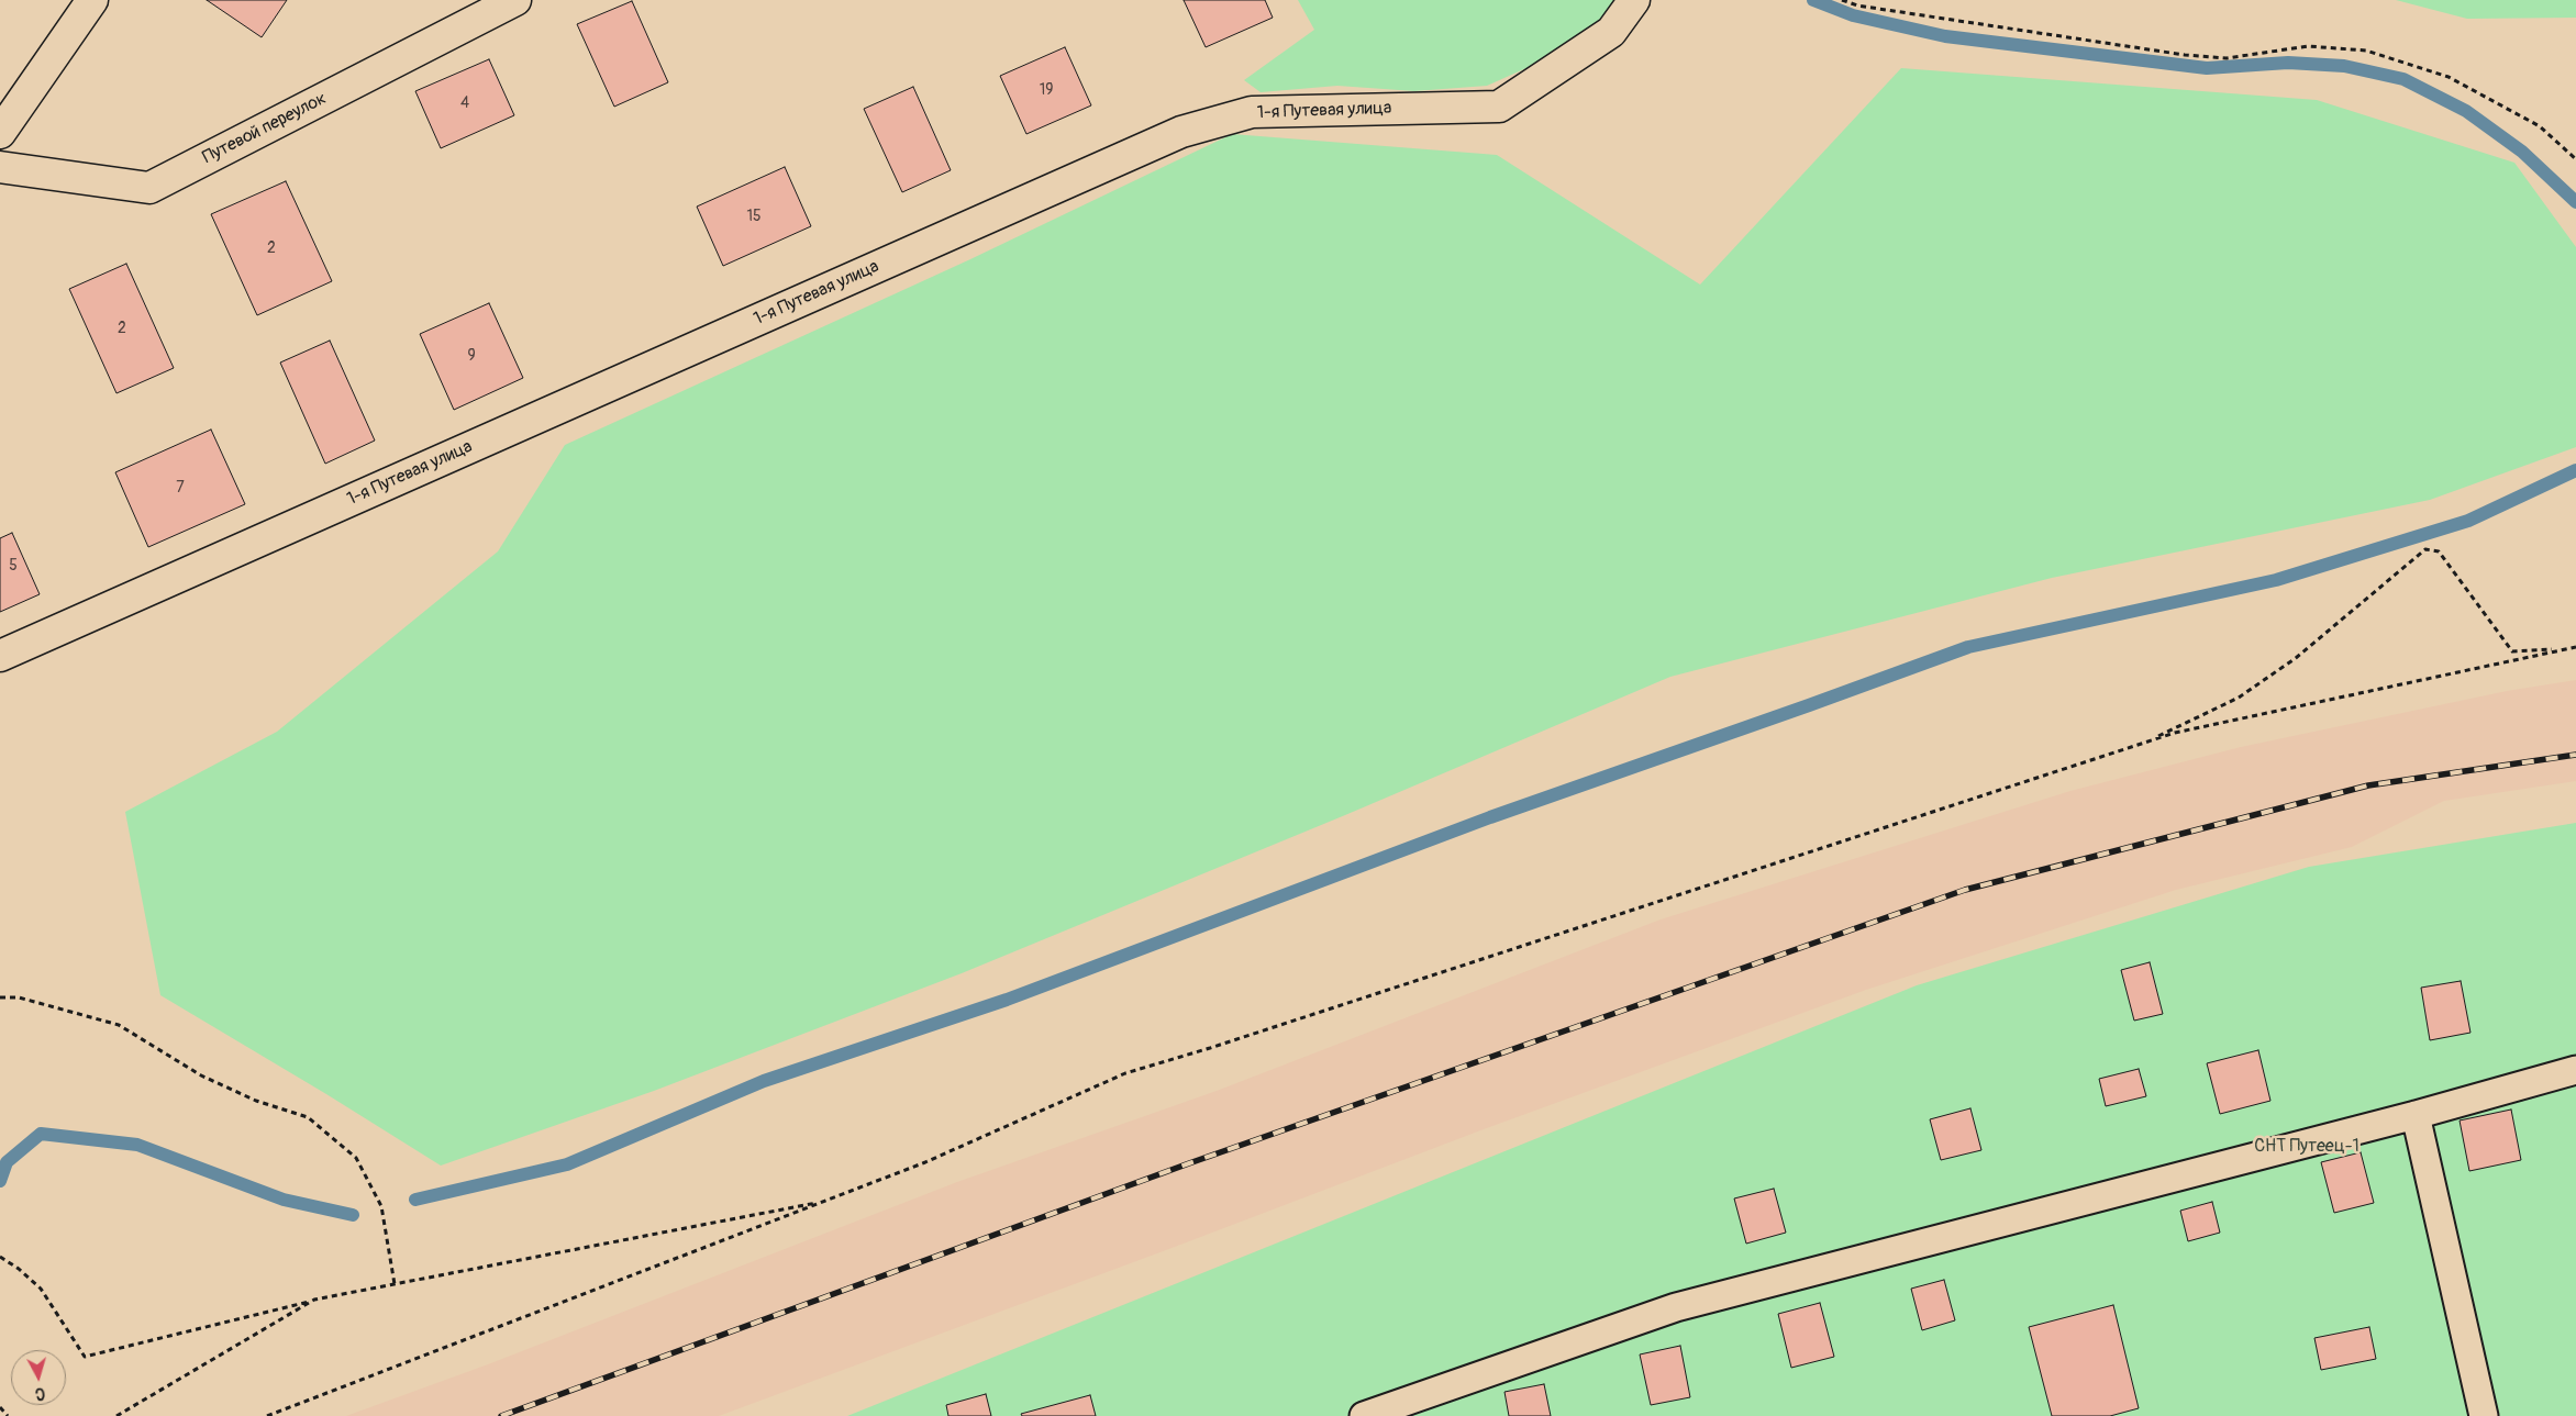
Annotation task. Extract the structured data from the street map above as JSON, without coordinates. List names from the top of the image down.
{
  "streets": {
    "street": ["1-я Путевая улица", "Путевой переулок"]
  },
  "parks": ["СНТ Путеец-1"],
  "house_numbers": [
    "19",
    "4",
    "15",
    "2",
    "2",
    "9",
    "7",
    "5"
  ],
  "north": "bottom"
}
